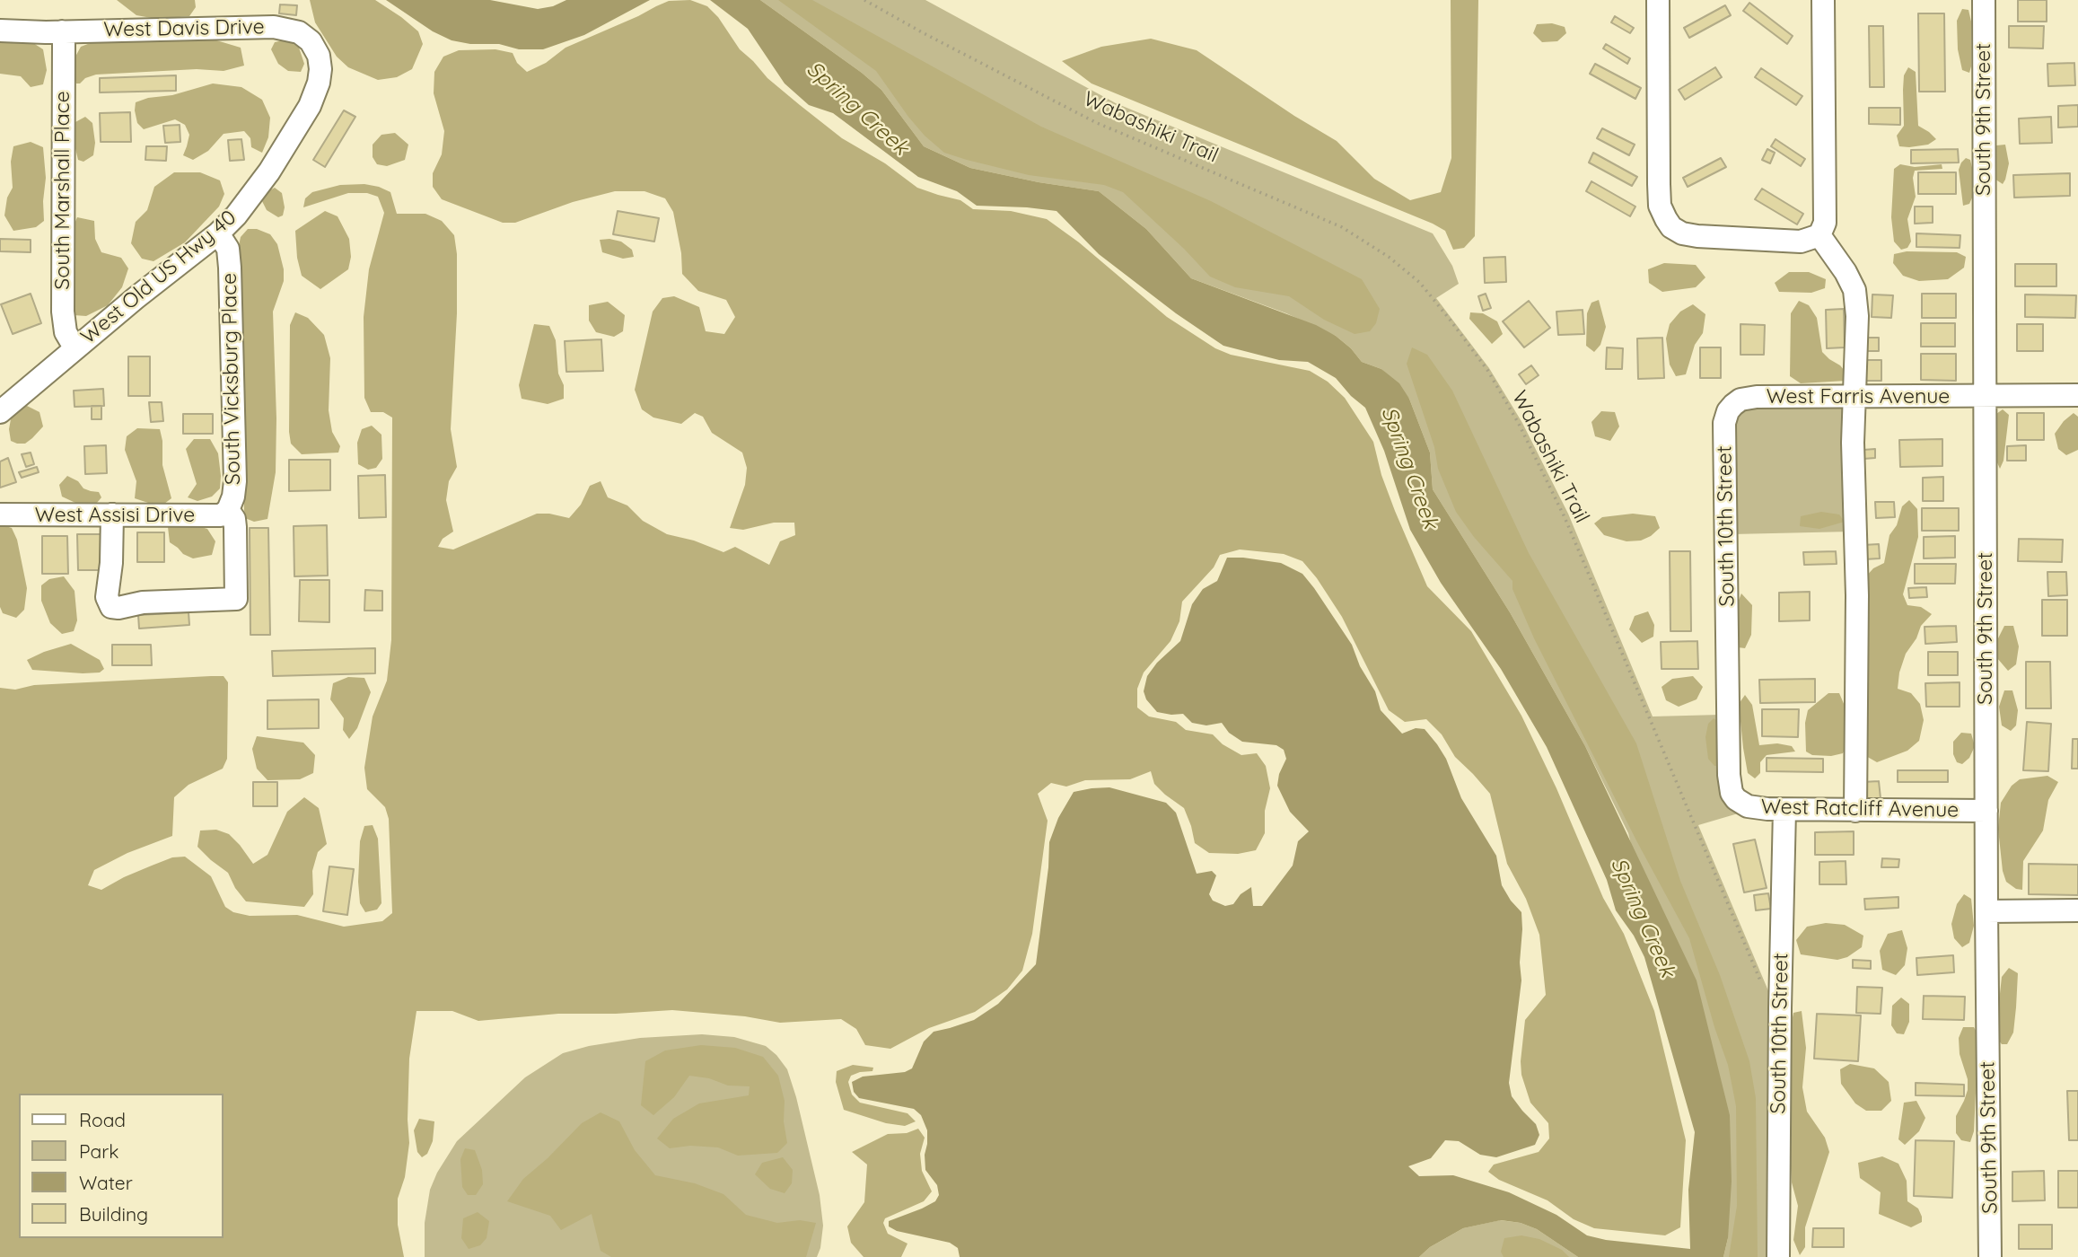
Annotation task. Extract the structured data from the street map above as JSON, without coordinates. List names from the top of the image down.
{
  "streets": {
    "street": [
      "West Davis Drive",
      "South 9th Street",
      "South Marshall Place",
      "West Old US Hwy 40",
      "South Vicksburg Place",
      "West Farris Avenue",
      "West Assisi Drive",
      "South 10th Street",
      "West Ratcliff Avenue"
    ],
    "path": ["Wabashiki Trail"]
  },
  "crossings": [
    ["West Davis Drive", "South Marshall Place"],
    ["West Davis Drive", "West Old US Hwy 40"],
    ["South 9th Street", "West Farris Avenue"],
    ["South 9th Street", "West Ratcliff Avenue"],
    ["South Marshall Place", "West Old US Hwy 40"],
    ["West Old US Hwy 40", "South Vicksburg Place"],
    ["South Vicksburg Place", "West Assisi Drive"],
    ["West Farris Avenue", "South 10th Street"],
    ["South 10th Street", "West Ratcliff Avenue"]
  ],
  "water": ["Spring Creek"],
  "legend": [
    "Road",
    "Park",
    "Water",
    "Building"
  ]
}
